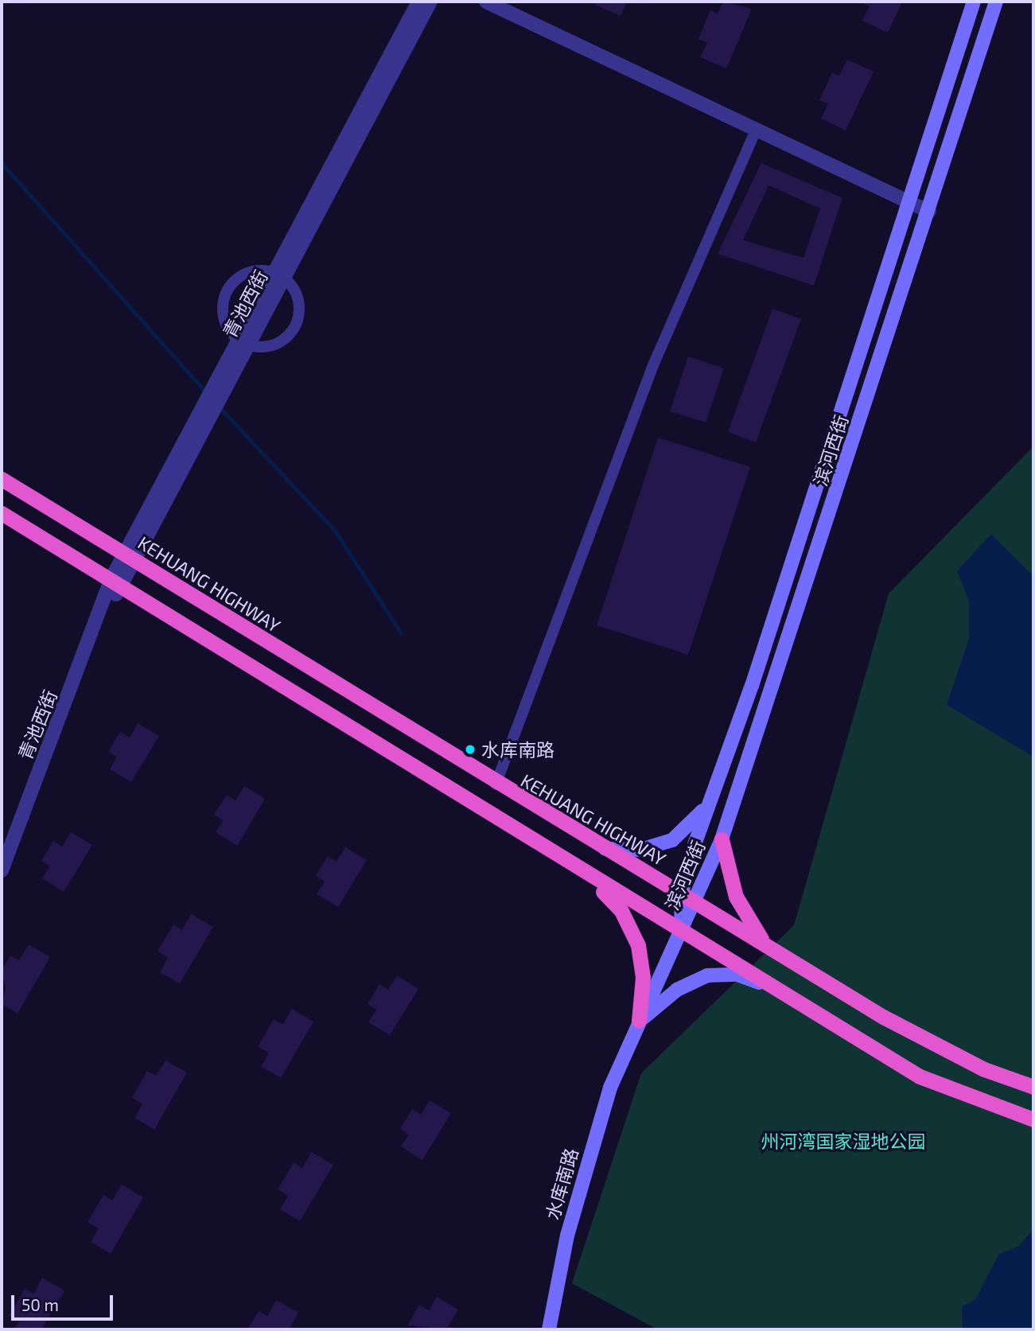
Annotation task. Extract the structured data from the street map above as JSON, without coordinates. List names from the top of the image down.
{
  "streets": {
    "highway": ["KEHUANG HIGHWAY"],
    "main road": ["滨河西街", "水库南路"],
    "street": ["青池西街"]
  },
  "crossings": [
    ["青池西街", "KEHUANG HIGHWAY"],
    ["滨河西街", "KEHUANG HIGHWAY"],
    ["滨河西街", "水库南路"]
  ],
  "parks": ["州河湾国家湿地公园"],
  "places": ["水库南路"],
  "scale_bar": "50 m"
}
